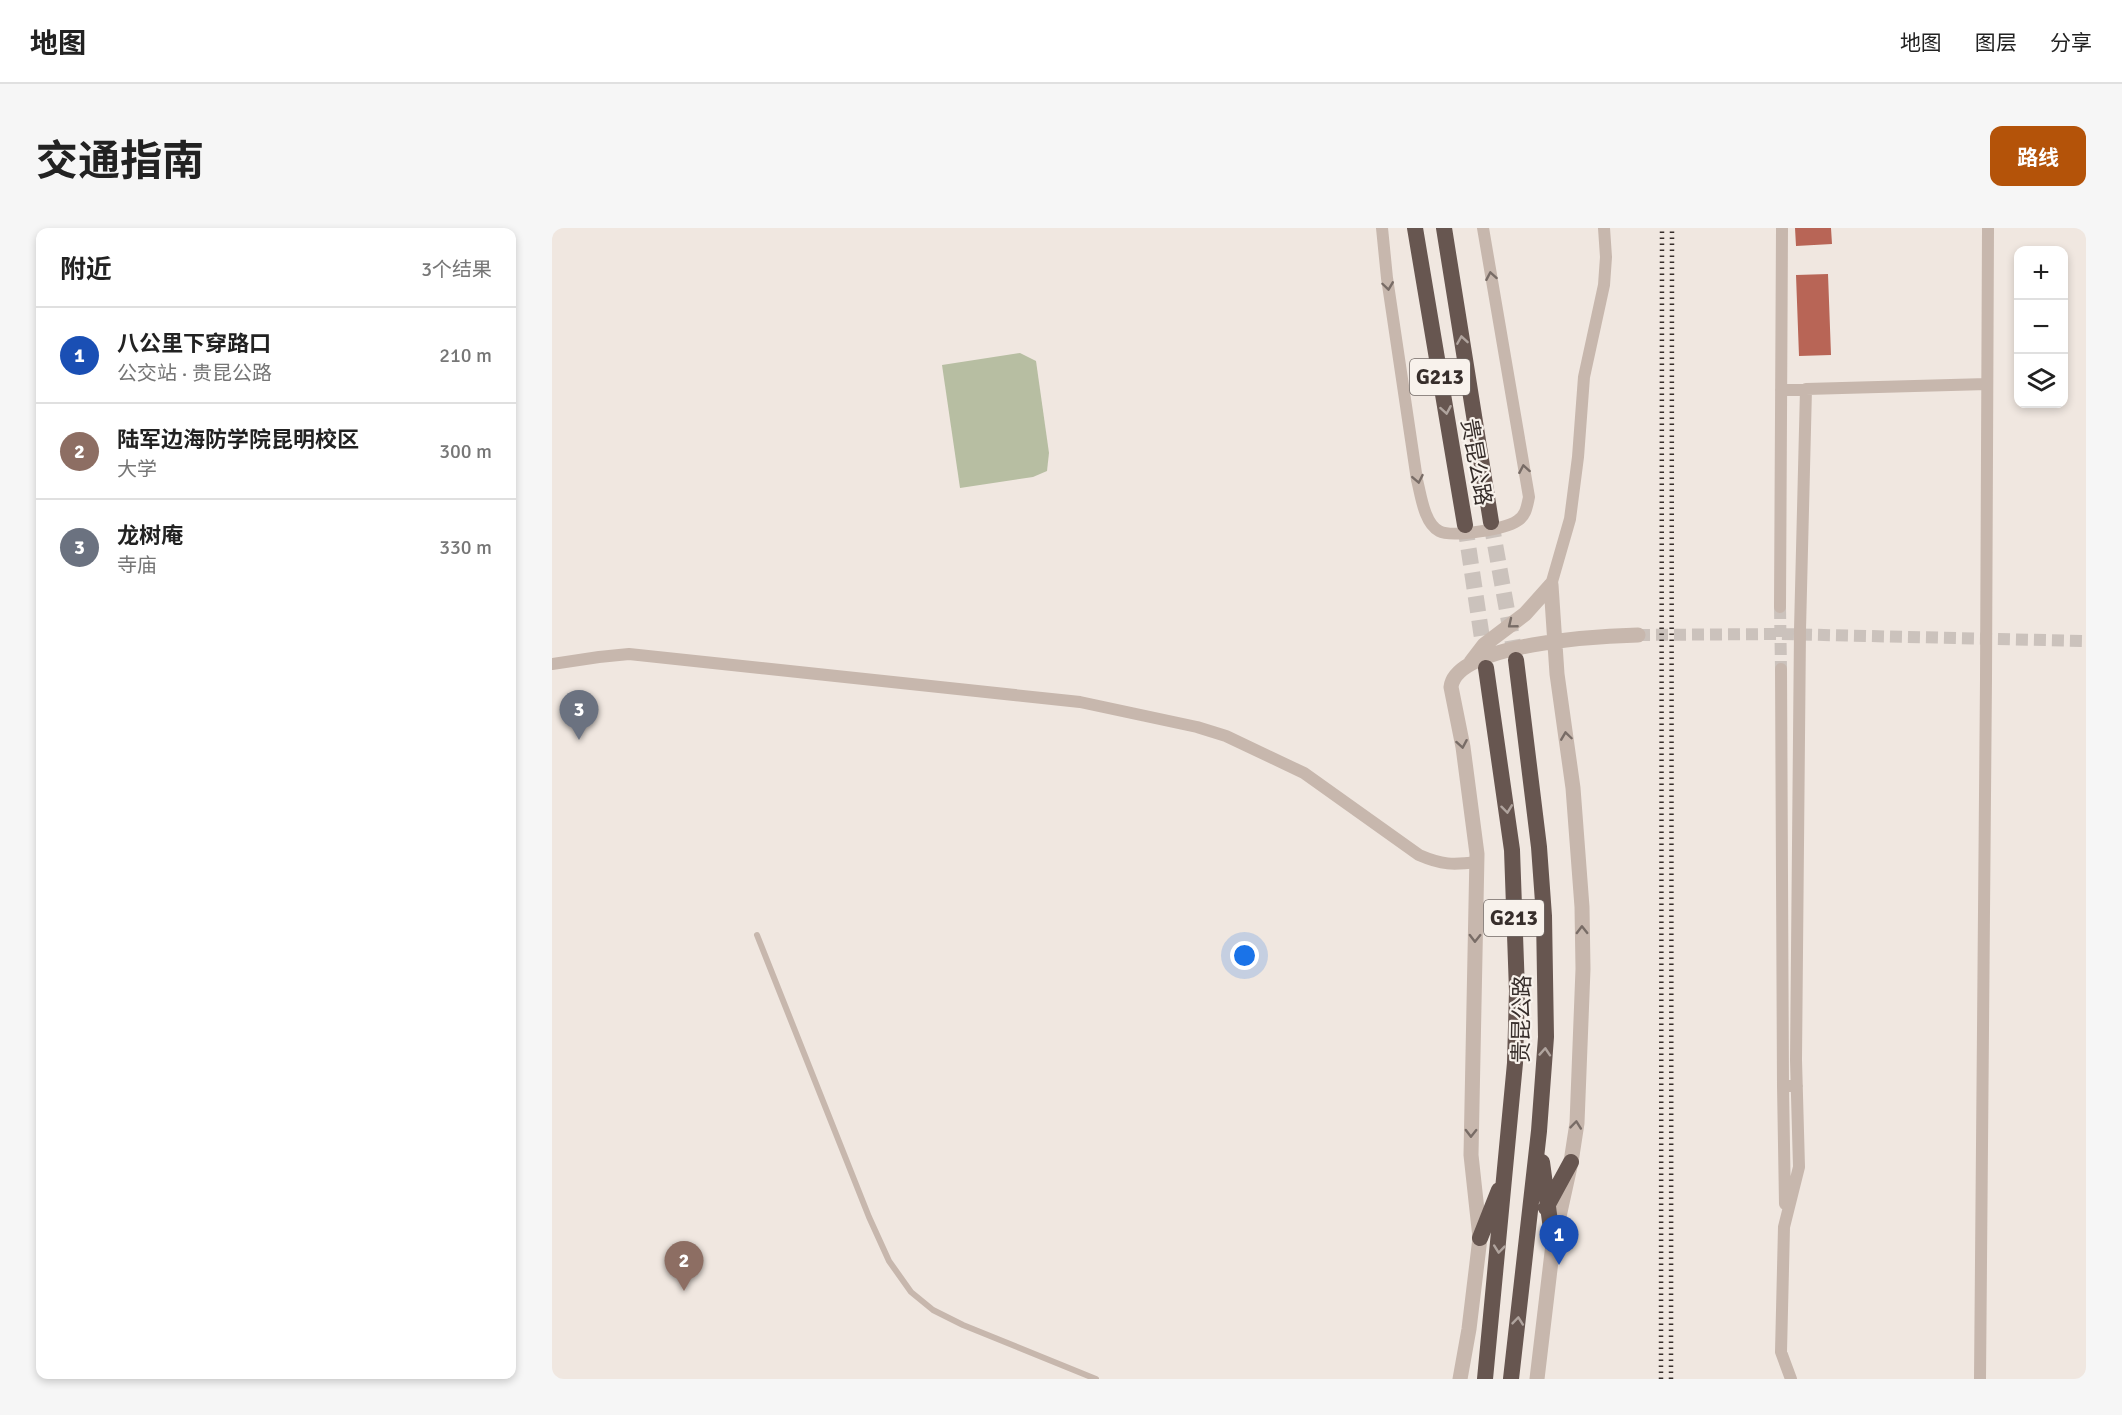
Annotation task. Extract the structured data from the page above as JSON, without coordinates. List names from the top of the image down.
{
  "streets": {
    "highway": ["G213", "贵昆公路"]
  },
  "page": {
    "header": "地图",
    "nav": ["地图", "图层", "分享"],
    "title": "交通指南",
    "buttons": "路线",
    "heading": ["附近", "3个结果"],
    "map_buttons": ["+", "−"],
    "list": [
      {
        "mark": "1",
        "name": "八公里下穿路口",
        "note": "公交站 · 贵昆公路",
        "value": "210 m"
      },
      {
        "mark": "2",
        "name": "陆军边海防学院昆明校区",
        "note": "大学",
        "value": "300 m"
      },
      {
        "mark": "3",
        "name": "龙树庵",
        "note": "寺庙",
        "value": "330 m"
      }
    ],
    "pins": ["3", "1", "2"]
  }
}
